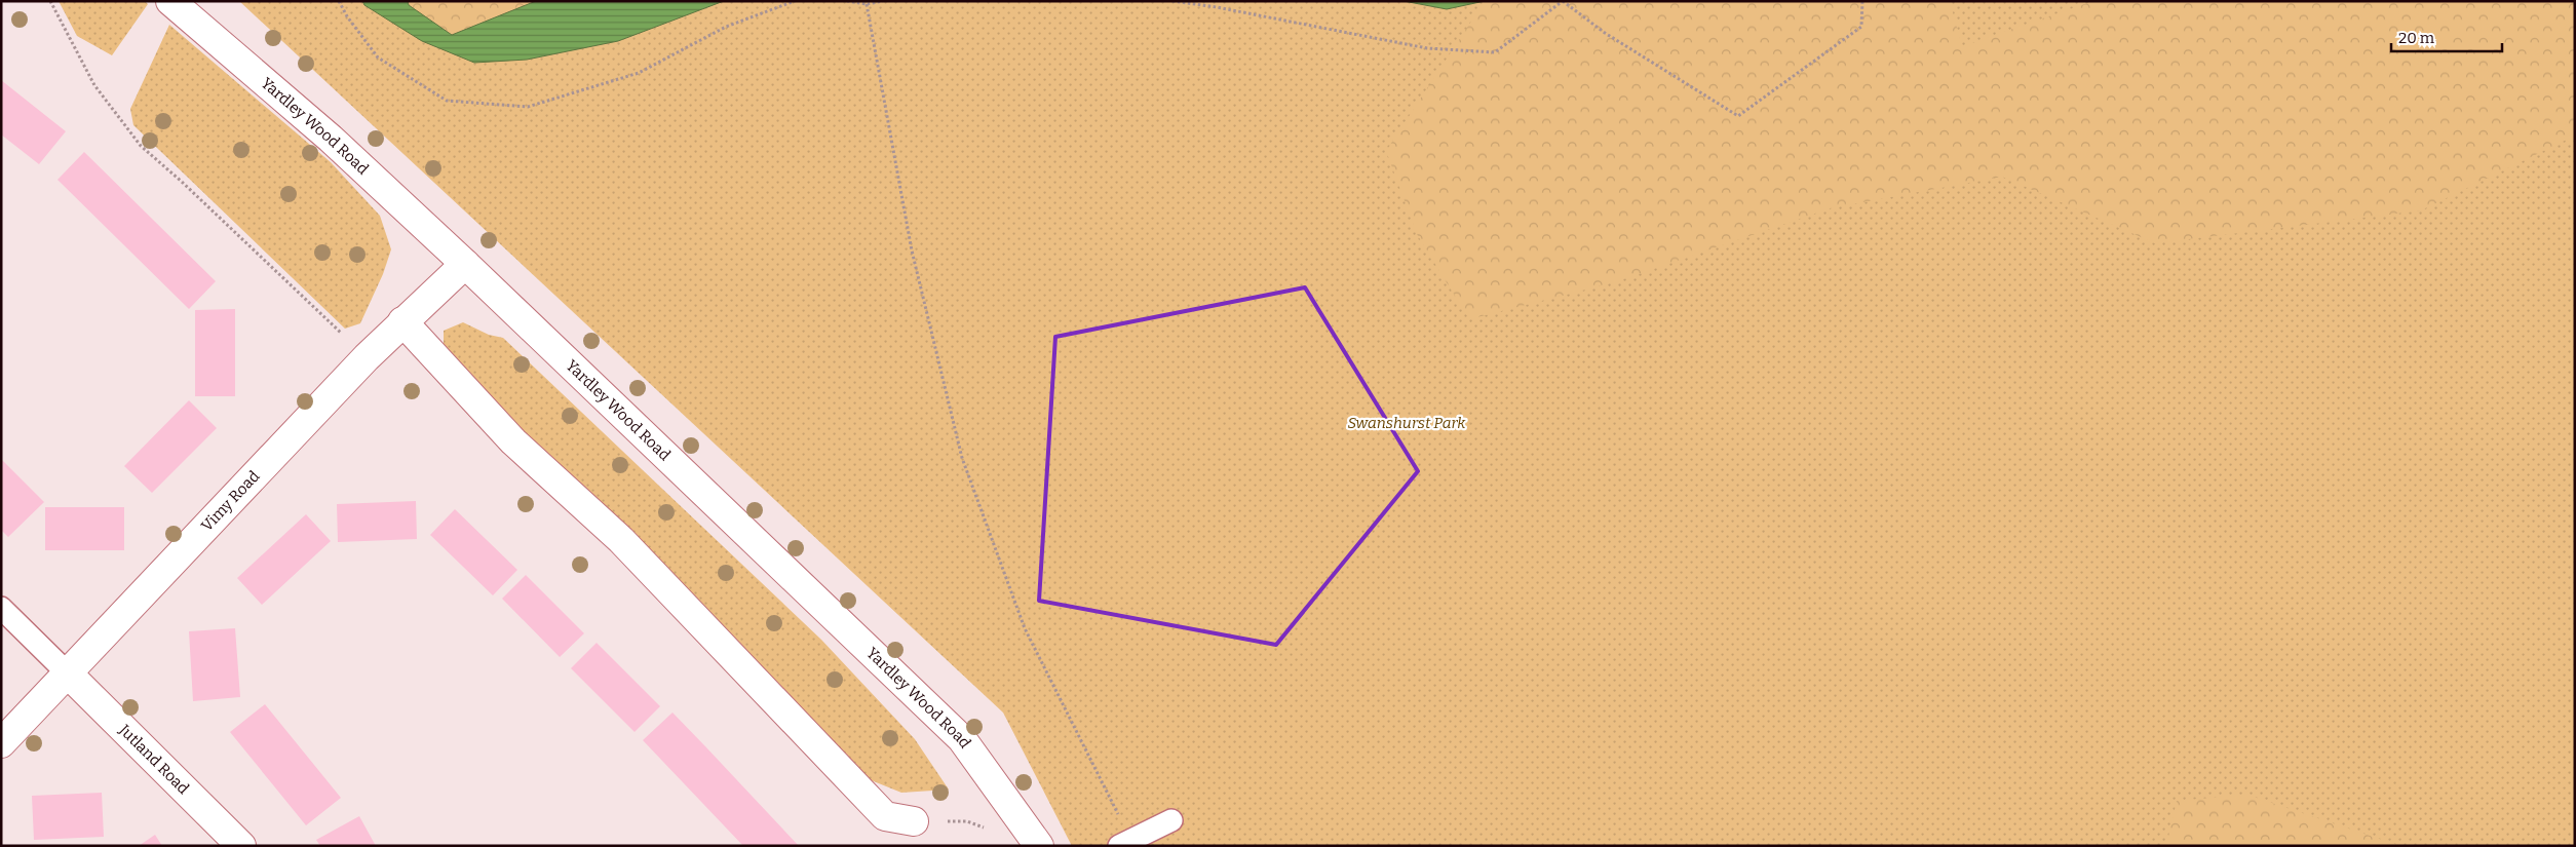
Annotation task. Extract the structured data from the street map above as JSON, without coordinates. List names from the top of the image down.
{
  "streets": {
    "street": ["Yardley Wood Road", "Vimy Road", "Jutland Road"]
  },
  "crossings": [
    ["Yardley Wood Road", "Vimy Road"],
    ["Vimy Road", "Jutland Road"]
  ],
  "parks": ["Swanshurst Park"],
  "scale_bar": "20 m"
}
